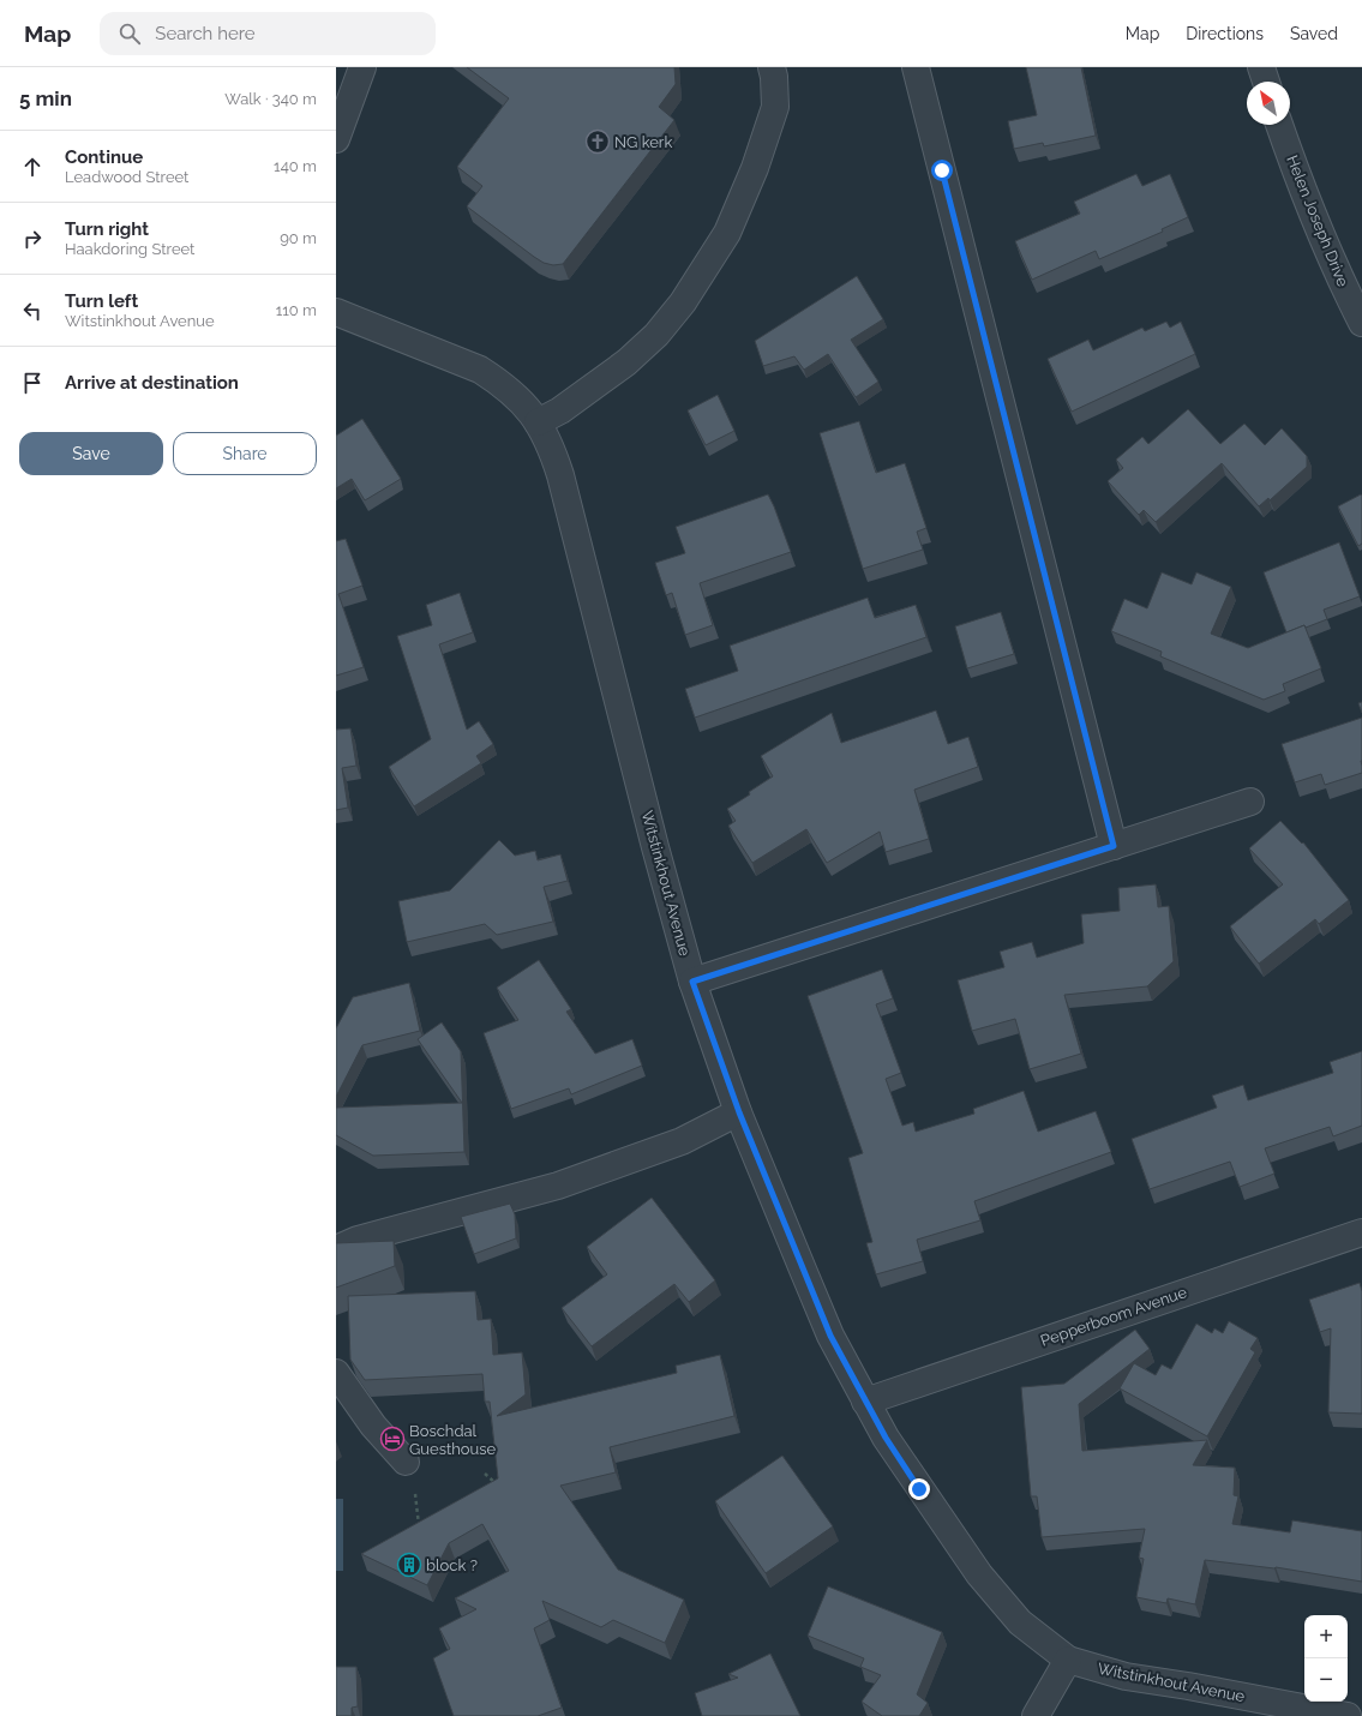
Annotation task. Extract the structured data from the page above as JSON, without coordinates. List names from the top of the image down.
{
  "streets": {
    "street": ["Helen Joseph Drive", "Witstinkhout Avenue", "Pepperboom Avenue"]
  },
  "crossings": [
    ["Witstinkhout Avenue", "Pepperboom Avenue"]
  ],
  "places": {
    "church": ["NG kerk"],
    "hotel": ["Boschdal Guesthouse"],
    "building": ["block ?"]
  },
  "north": "top left",
  "page": {
    "header": "Map",
    "search": "Search here",
    "nav": ["Map", "Directions", "Saved"],
    "heading": ["5 min", "Walk · 340 m"],
    "list": [
      ["Continue", "Leadwood Street", "140 m"],
      ["Turn right", "Haakdoring Street", "90 m"],
      ["Turn left", "Witstinkhout Avenue", "110 m"],
      "Arrive at destination"
    ],
    "buttons": ["Save", "Share"],
    "map_buttons": ["+", "−"]
  }
}
